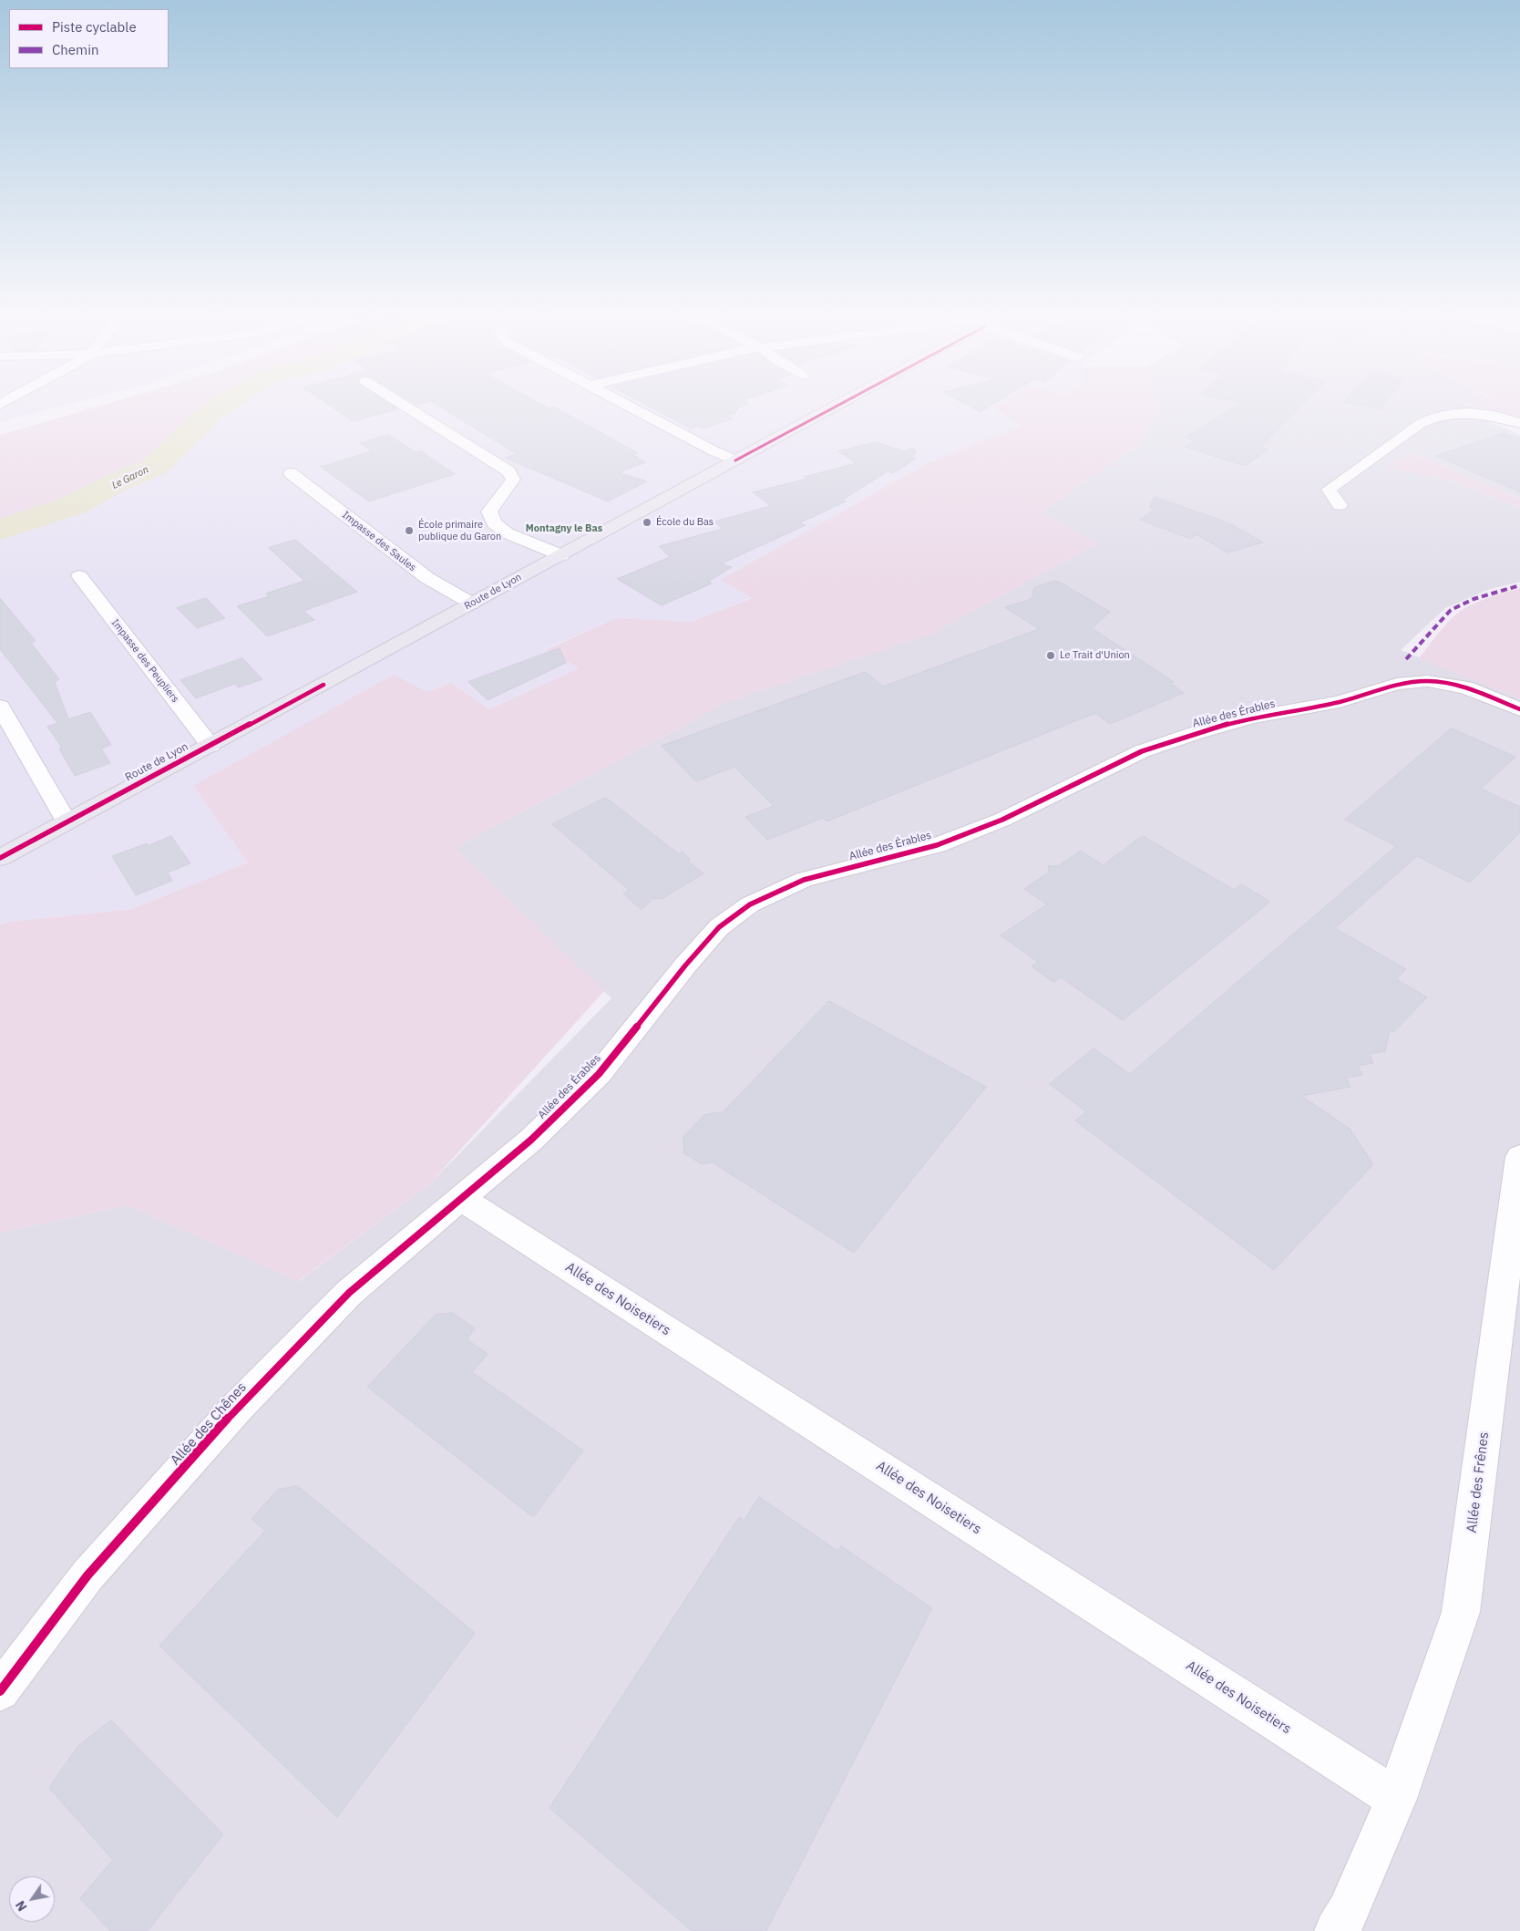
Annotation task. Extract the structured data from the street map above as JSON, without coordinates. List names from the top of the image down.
{
  "streets": {
    "main road": ["Route de Lyon"],
    "street": [
      "Impasse des Saules",
      "Impasse des Peupliers",
      "Allée des Érables",
      "Allée des Noisetiers",
      "Allée des Chênes",
      "Allée des Frênes"
    ]
  },
  "crossings": [
    ["Impasse des Saules", "Route de Lyon"],
    ["Route de Lyon", "Impasse des Peupliers"],
    ["Allée des Érables", "Allée des Noisetiers"],
    ["Allée des Érables", "Allée des Chênes"],
    ["Allée des Noisetiers", "Allée des Chênes"],
    ["Allée des Noisetiers", "Allée des Frênes"]
  ],
  "districts": ["Montagny le Bas"],
  "water": ["Le Garon"],
  "places": ["École du Bas", "École primaire publique du Garon", "Le Trait d'Union"],
  "legend": ["Piste cyclable", "Chemin"],
  "north": "bottom left"
}
